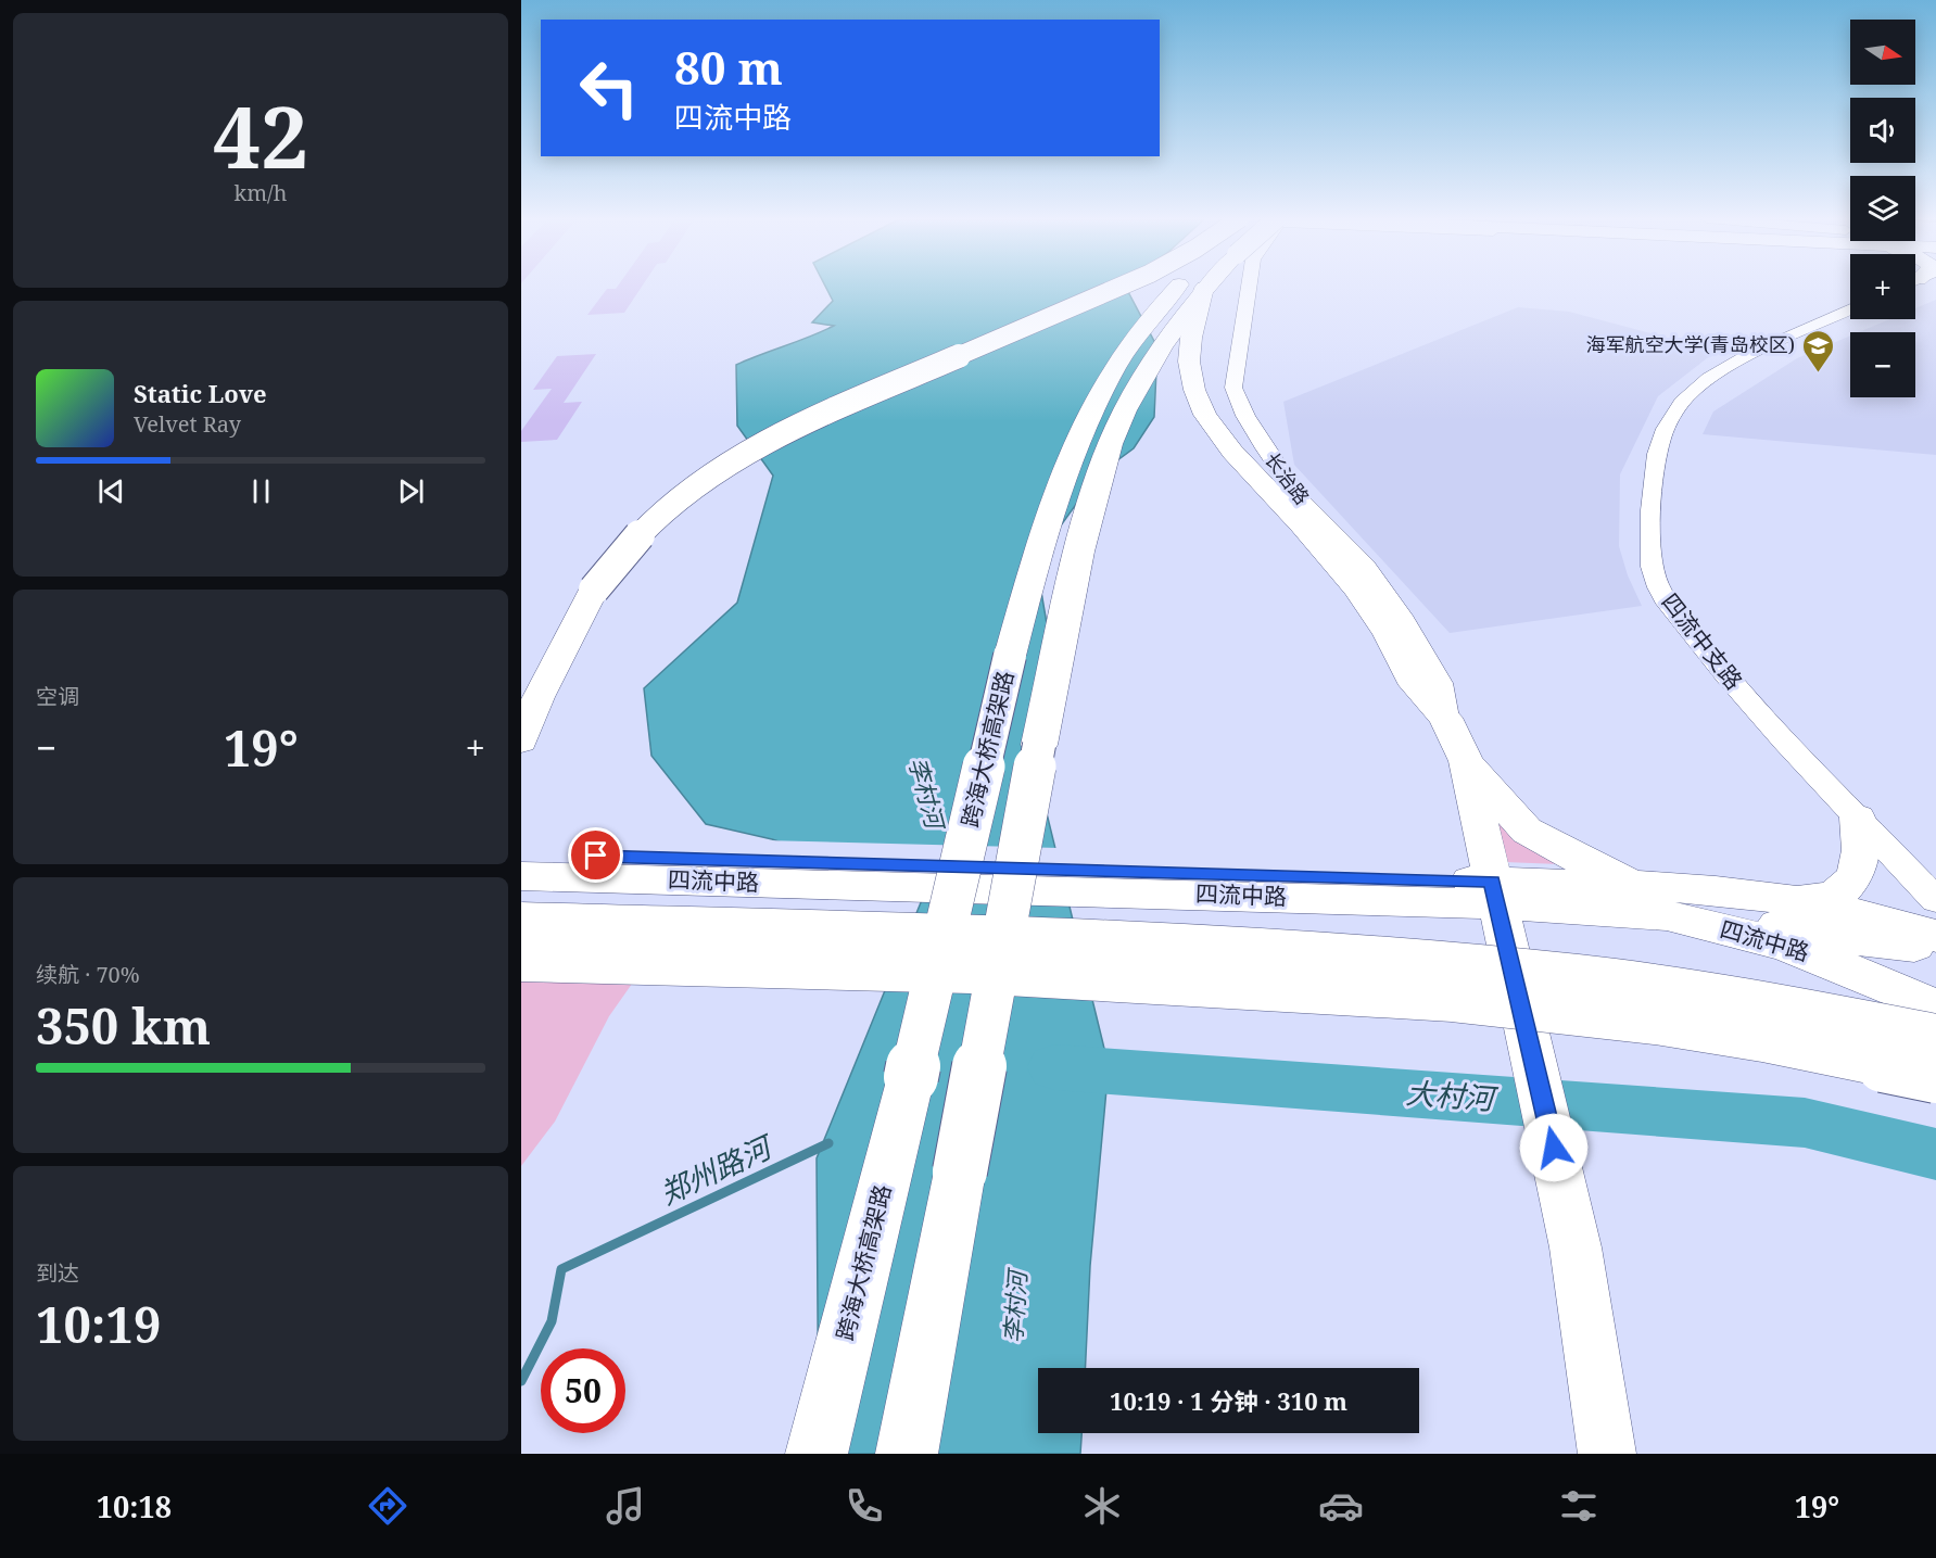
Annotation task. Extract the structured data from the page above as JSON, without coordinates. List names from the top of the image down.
{
  "streets": {
    "highway": ["跨海大桥高架路"],
    "main road": ["四流中路"],
    "street": ["长治路", "四流中支路"]
  },
  "water": ["李村河", "大村河", "郑州路河"],
  "places": {
    "school or university": ["海军航空大学(青岛校区)"]
  },
  "north": "right",
  "page": {
    "tile": [
      ["42", "km/h"],
      "空调",
      ["续航 · 70%", "350 km"],
      ["到达", "10:19"]
    ],
    "map_buttons": ["+", "−"],
    "turn": ["80 m", "四流中路"],
    "song": ["Static Love", "Velvet Ray"],
    "heat": ["−", "19°", "+"],
    "limit": "50",
    "trip": "10:19 · 1 分钟 · 310 m",
    "tabs": ["10:18", "19°"]
  }
}
